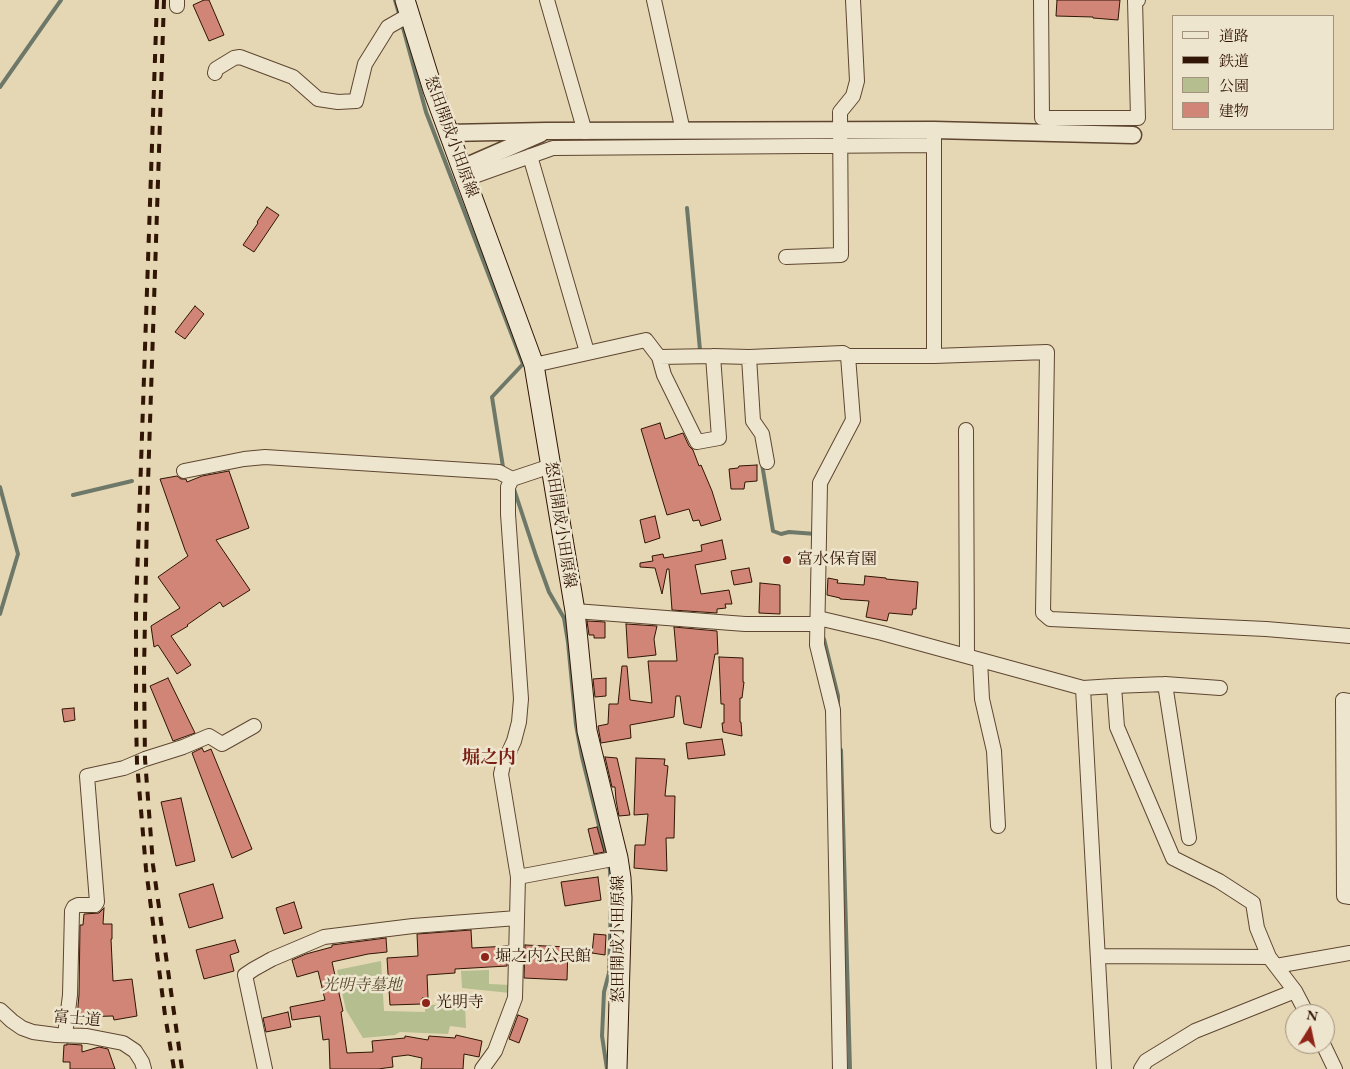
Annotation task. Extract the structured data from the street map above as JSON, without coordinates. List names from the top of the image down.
{
  "streets": {
    "main road": ["怒田開成小田原線"],
    "street": ["富士道"]
  },
  "districts": ["堀之内"],
  "parks": ["光明寺墓地"],
  "places": ["富水保育園", "堀之内公民館", "光明寺"],
  "legend": [
    "道路",
    "鉄道",
    "公園",
    "建物"
  ],
  "north": "top"
}
